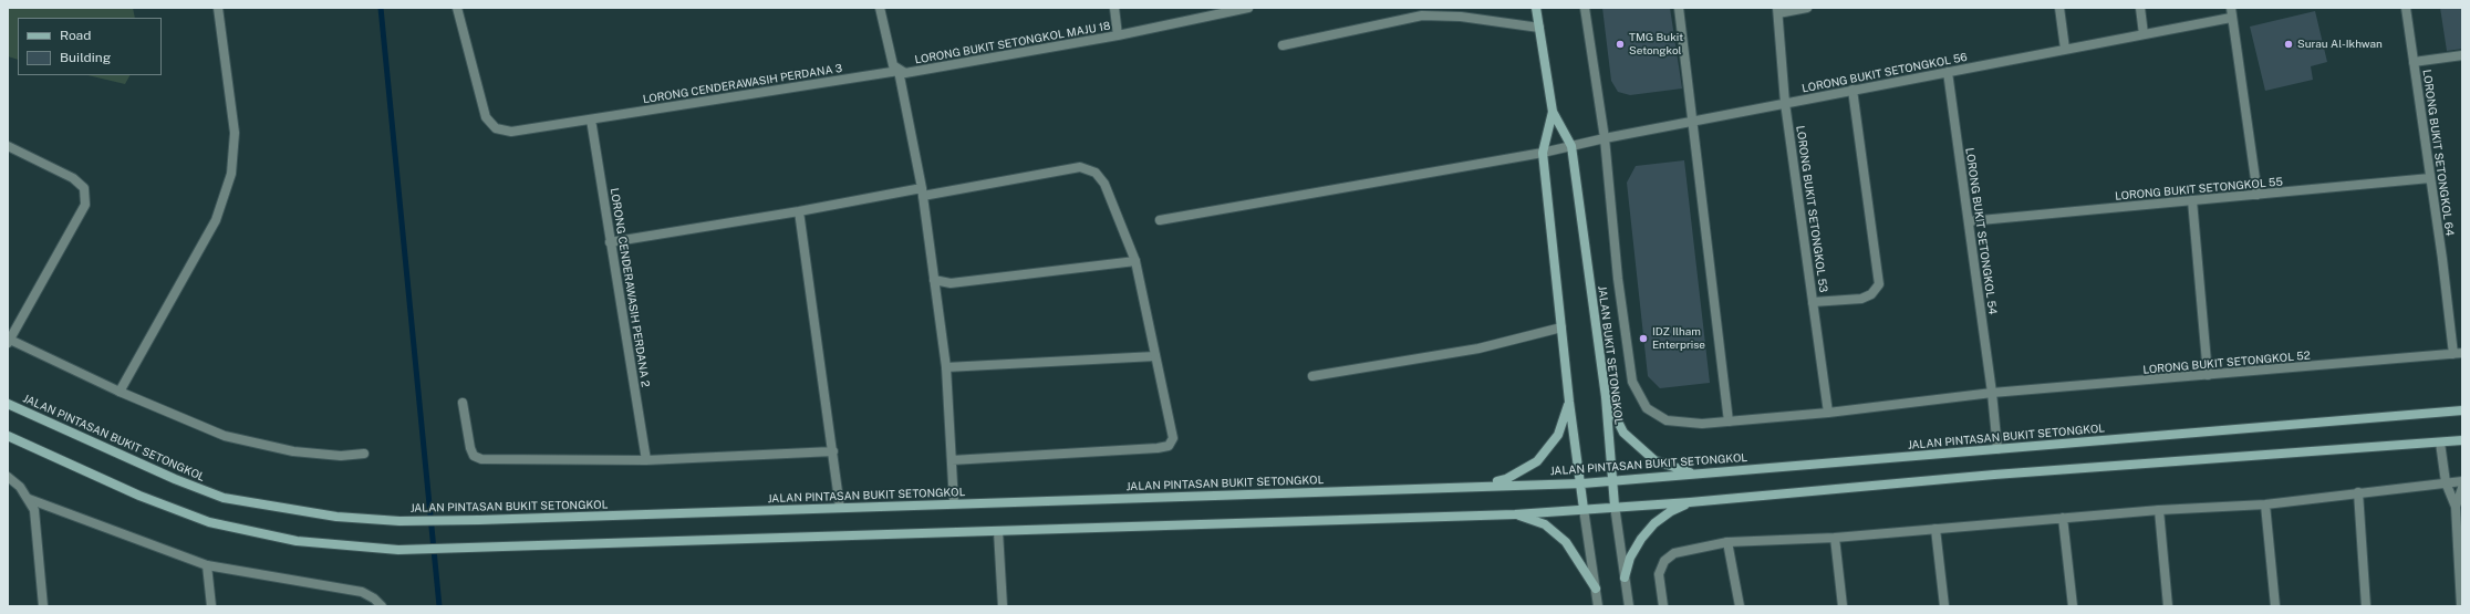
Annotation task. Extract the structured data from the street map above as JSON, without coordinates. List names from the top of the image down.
{
  "streets": {
    "main road": ["JALAN BUKIT SETONGKOL", "JALAN PINTASAN BUKIT SETONGKOL"],
    "street": [
      "LORONG BUKIT SETONGKOL MAJU 18",
      "LORONG BUKIT SETONGKOL 56",
      "LORONG CENDERAWASIH PERDANA 3",
      "LORONG BUKIT SETONGKOL 64",
      "LORONG BUKIT SETONGKOL 55",
      "LORONG BUKIT SETONGKOL 53",
      "LORONG BUKIT SETONGKOL 54",
      "LORONG CENDERAWASIH PERDANA 2",
      "LORONG BUKIT SETONGKOL 52"
    ]
  },
  "crossings": [
    ["LORONG BUKIT SETONGKOL MAJU 18", "LORONG CENDERAWASIH PERDANA 3"],
    ["LORONG BUKIT SETONGKOL 56", "LORONG BUKIT SETONGKOL 53"],
    ["LORONG BUKIT SETONGKOL 56", "LORONG BUKIT SETONGKOL 54"],
    ["LORONG BUKIT SETONGKOL 56", "JALAN BUKIT SETONGKOL"],
    ["LORONG BUKIT SETONGKOL 56", "LORONG BUKIT SETONGKOL 52"],
    ["LORONG CENDERAWASIH PERDANA 3", "LORONG CENDERAWASIH PERDANA 2"],
    ["LORONG BUKIT SETONGKOL 64", "LORONG BUKIT SETONGKOL 55"],
    ["LORONG BUKIT SETONGKOL 64", "LORONG BUKIT SETONGKOL 52"],
    ["LORONG BUKIT SETONGKOL 55", "LORONG BUKIT SETONGKOL 54"],
    ["LORONG BUKIT SETONGKOL 53", "LORONG BUKIT SETONGKOL 52"],
    ["LORONG BUKIT SETONGKOL 54", "LORONG BUKIT SETONGKOL 52"],
    ["LORONG BUKIT SETONGKOL 54", "JALAN PINTASAN BUKIT SETONGKOL"],
    ["JALAN BUKIT SETONGKOL", "JALAN PINTASAN BUKIT SETONGKOL"]
  ],
  "places": ["TMG Bukit Setongkol", "Surau Al-Ikhwan", "IDZ Ilham Enterprise"],
  "legend": ["Road", "Building"]
}
